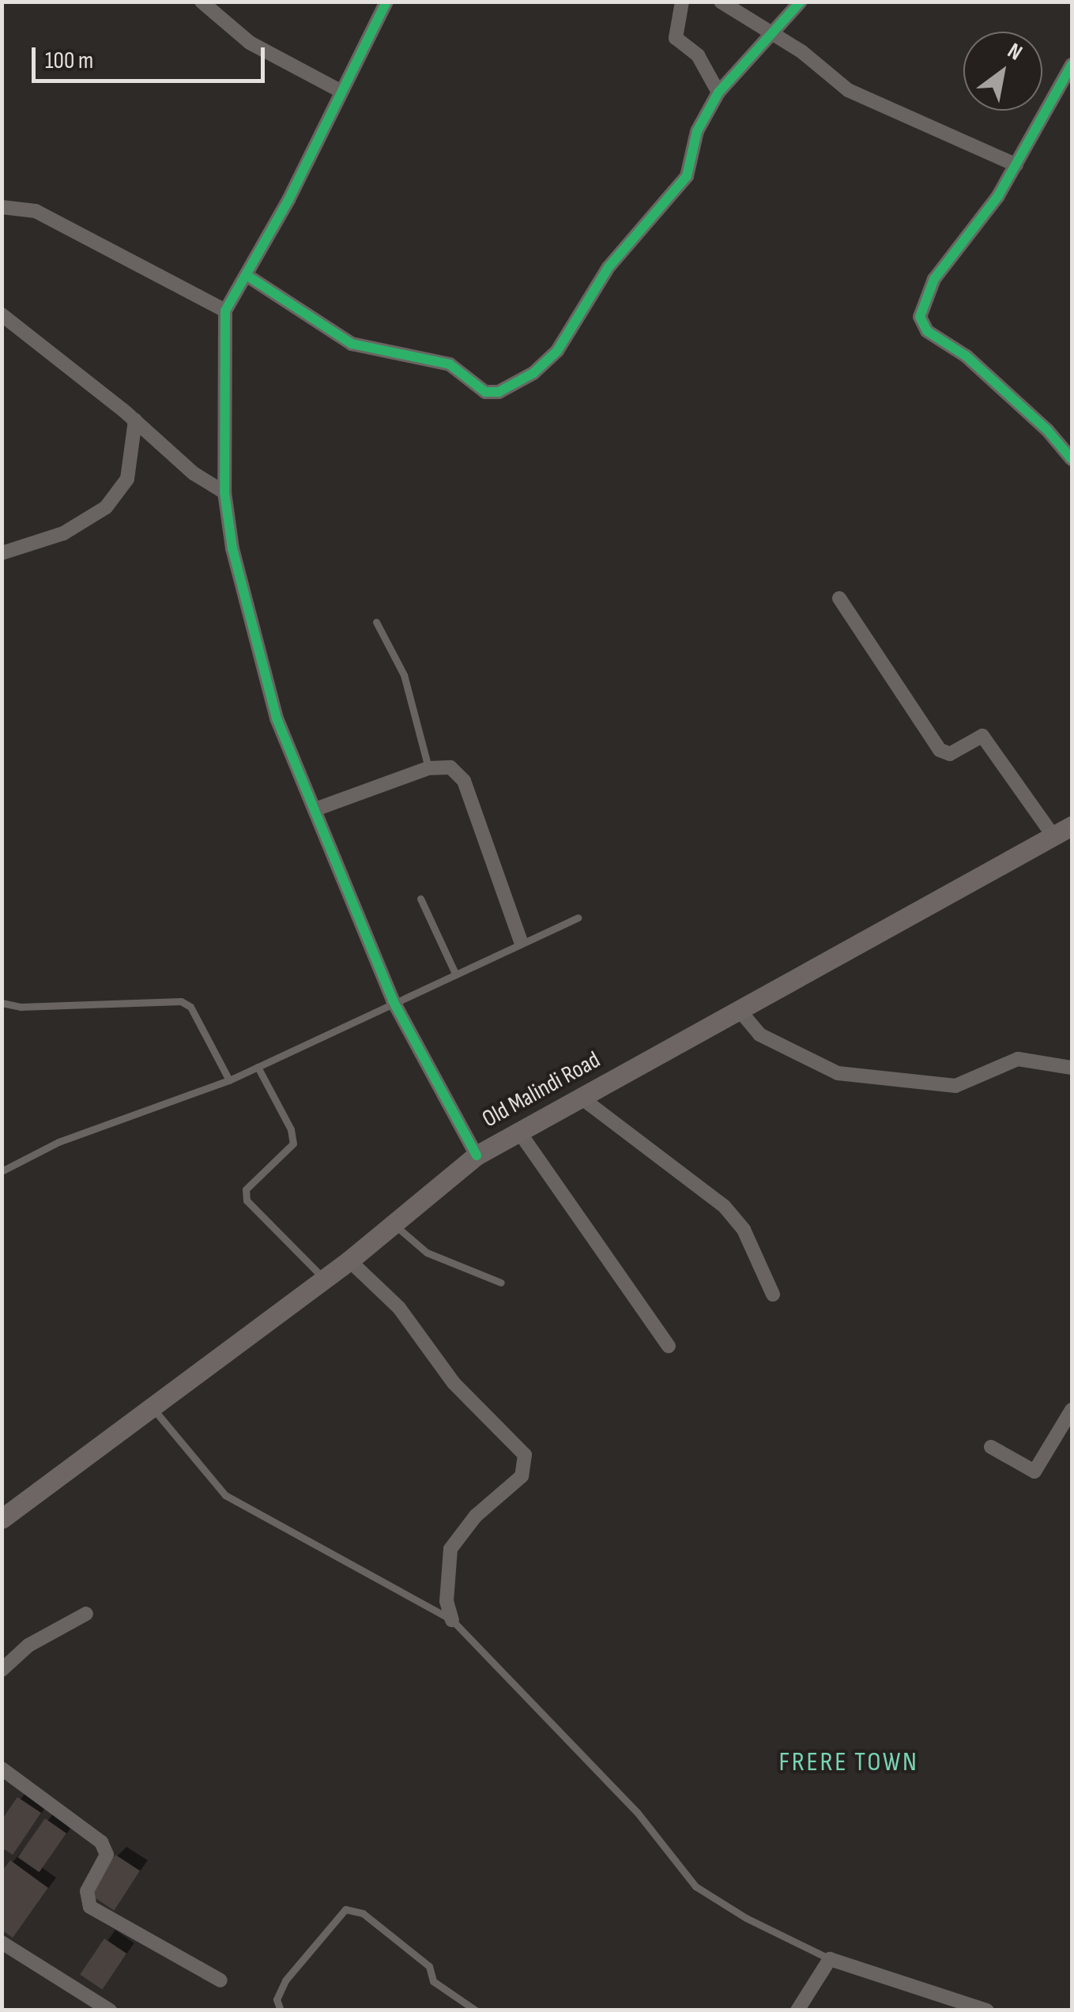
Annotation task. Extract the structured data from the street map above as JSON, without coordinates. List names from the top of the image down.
{
  "streets": {
    "main road": ["Old Malindi Road"]
  },
  "districts": ["FRERE TOWN"],
  "scale_bar": "100 m",
  "north": "top right"
}
